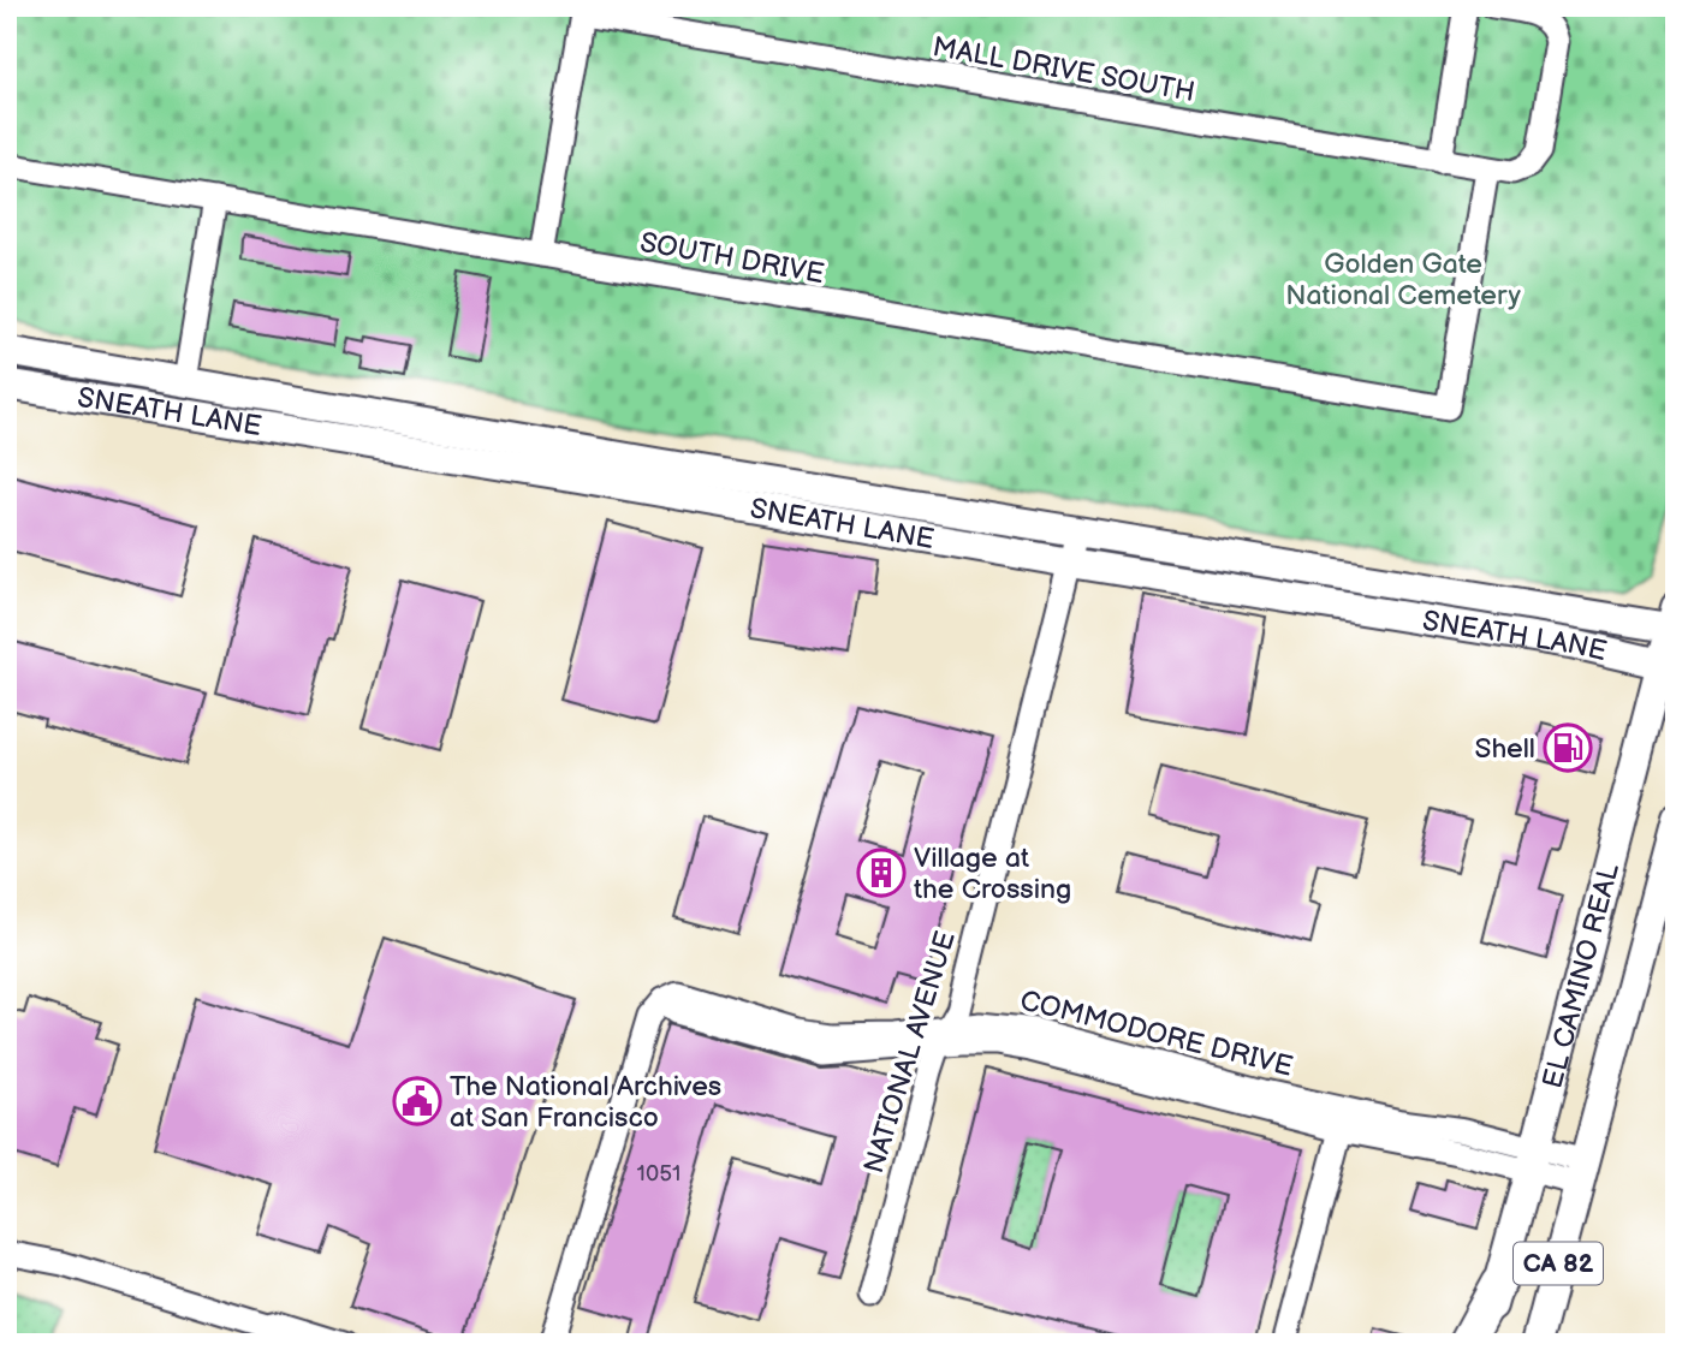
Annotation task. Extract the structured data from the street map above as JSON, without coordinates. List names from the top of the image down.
{
  "streets": {
    "main road": ["SNEATH LANE", "EL CAMINO REAL", "CA 82"],
    "street": [
      "MALL DRIVE SOUTH",
      "SOUTH DRIVE",
      "COMMODORE DRIVE",
      "NATIONAL AVENUE"
    ]
  },
  "crossings": [
    ["MALL DRIVE SOUTH", "SOUTH DRIVE"],
    ["SNEATH LANE", "EL CAMINO REAL"],
    ["SNEATH LANE", "NATIONAL AVENUE"],
    ["EL CAMINO REAL", "COMMODORE DRIVE"],
    ["COMMODORE DRIVE", "NATIONAL AVENUE"]
  ],
  "parks": ["Golden Gate National Cemetery"],
  "places": {
    "fuel station": ["Shell"],
    "building": ["Village at the Crossing"],
    "public building": ["The National Archives at San Francisco"]
  },
  "house_numbers": ["1051"]
}
